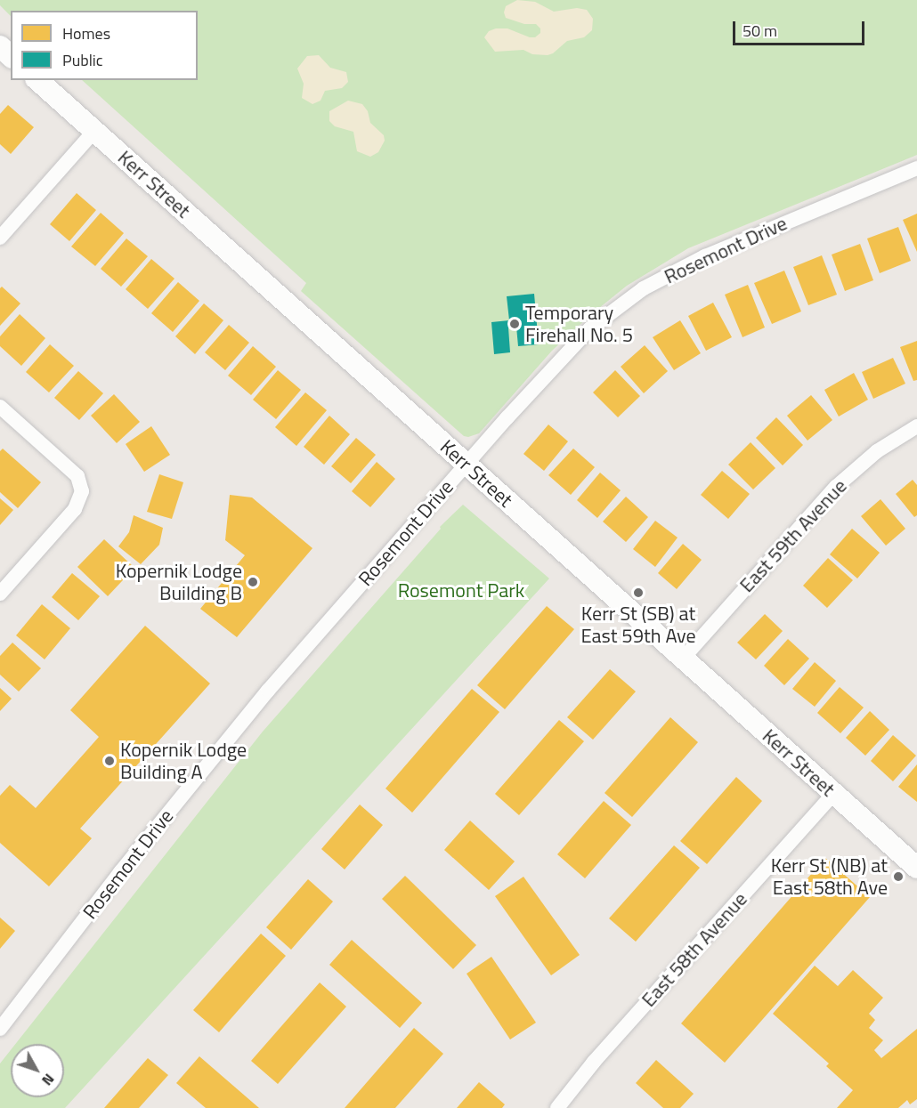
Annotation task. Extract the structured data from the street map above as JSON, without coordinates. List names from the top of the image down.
{
  "streets": {
    "street": [
      "Kerr Street",
      "Rosemont Drive",
      "East 59th Avenue",
      "East 58th Avenue"
    ]
  },
  "crossings": [
    ["Kerr Street", "Rosemont Drive"],
    ["Kerr Street", "East 59th Avenue"],
    ["Kerr Street", "East 58th Avenue"]
  ],
  "parks": ["Rosemont Park"],
  "places": [
    "Temporary Firehall No. 5",
    "Kopernik Lodge Building B",
    "Kerr St (SB) at East 59th Ave",
    "Kopernik Lodge Building A",
    "Kerr St (NB) at East 58th Ave"
  ],
  "legend": ["Homes", "Public"],
  "scale_bar": "50 m",
  "north": "bottom right"
}
